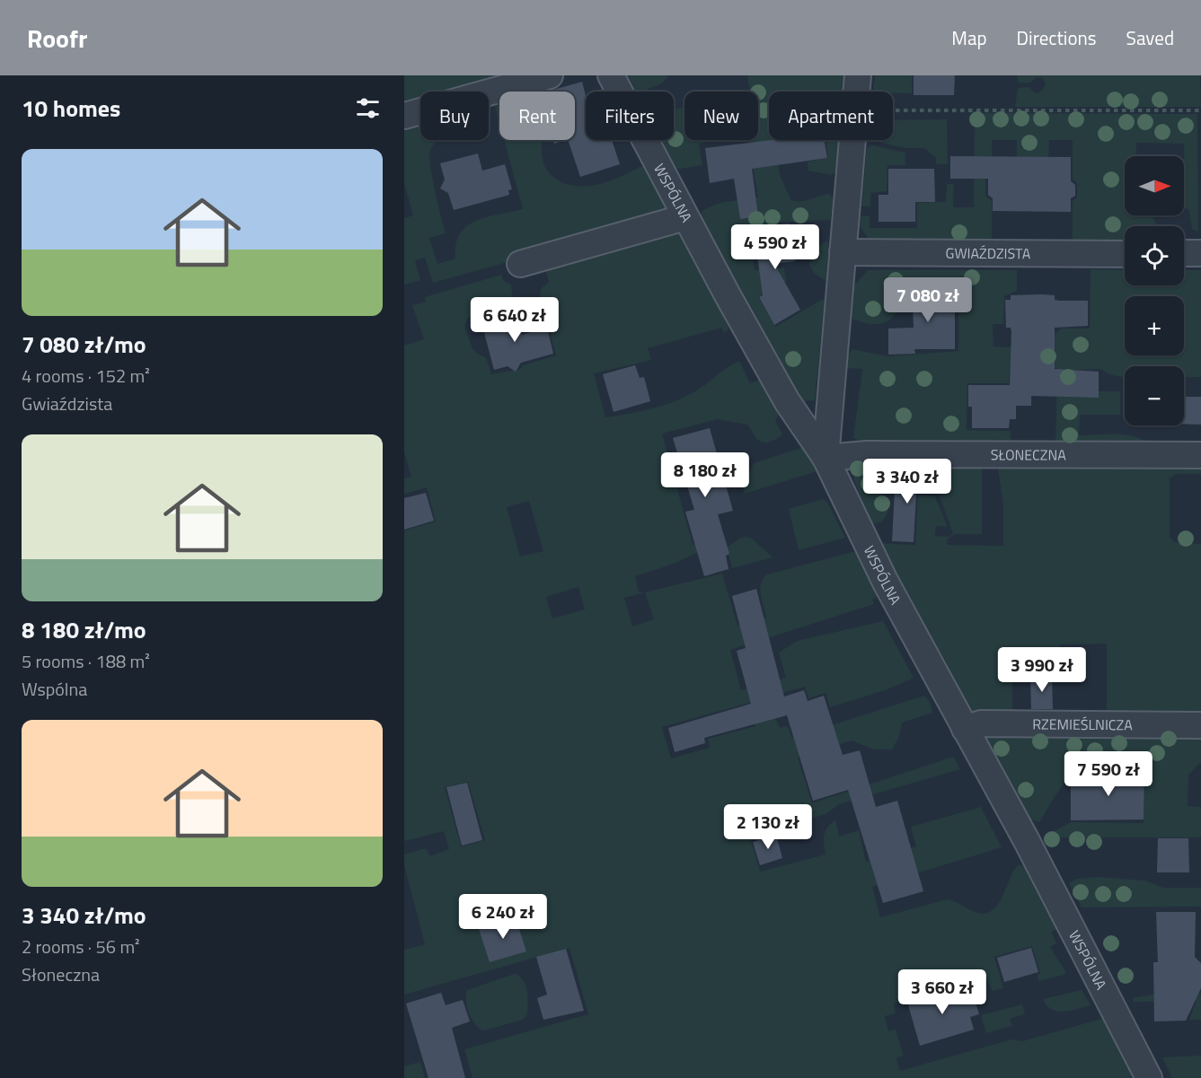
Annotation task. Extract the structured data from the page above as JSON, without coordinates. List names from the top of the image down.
{
  "streets": {
    "street": [
      "WSPÓLNA",
      "GWIAŹDZISTA",
      "SŁONECZNA",
      "RZEMIEŚLNICZA"
    ]
  },
  "crossings": [
    ["WSPÓLNA", "SŁONECZNA"],
    ["WSPÓLNA", "RZEMIEŚLNICZA"]
  ],
  "north": "right",
  "page": {
    "header": "Roofr",
    "nav": ["Map", "Directions", "Saved"],
    "heading": "10 homes",
    "chip": [
      "Buy",
      "Rent",
      "Filters",
      "New",
      "Apartment"
    ],
    "list": [
      {
        "name": "7 080 zł/mo",
        "note": "4 rooms · 152 m² · Gwiaździsta"
      },
      {
        "name": "8 180 zł/mo",
        "note": "5 rooms · 188 m² · Wspólna"
      },
      {
        "name": "3 340 zł/mo",
        "note": "2 rooms · 56 m² · Słoneczna"
      }
    ],
    "map_buttons": ["+", "−"],
    "price": [
      "4 590 zł",
      "7 080 zł",
      "6 640 zł",
      "8 180 zł",
      "3 340 zł",
      "3 990 zł",
      "7 590 zł",
      "2 130 zł",
      "6 240 zł",
      "3 660 zł"
    ]
  }
}
